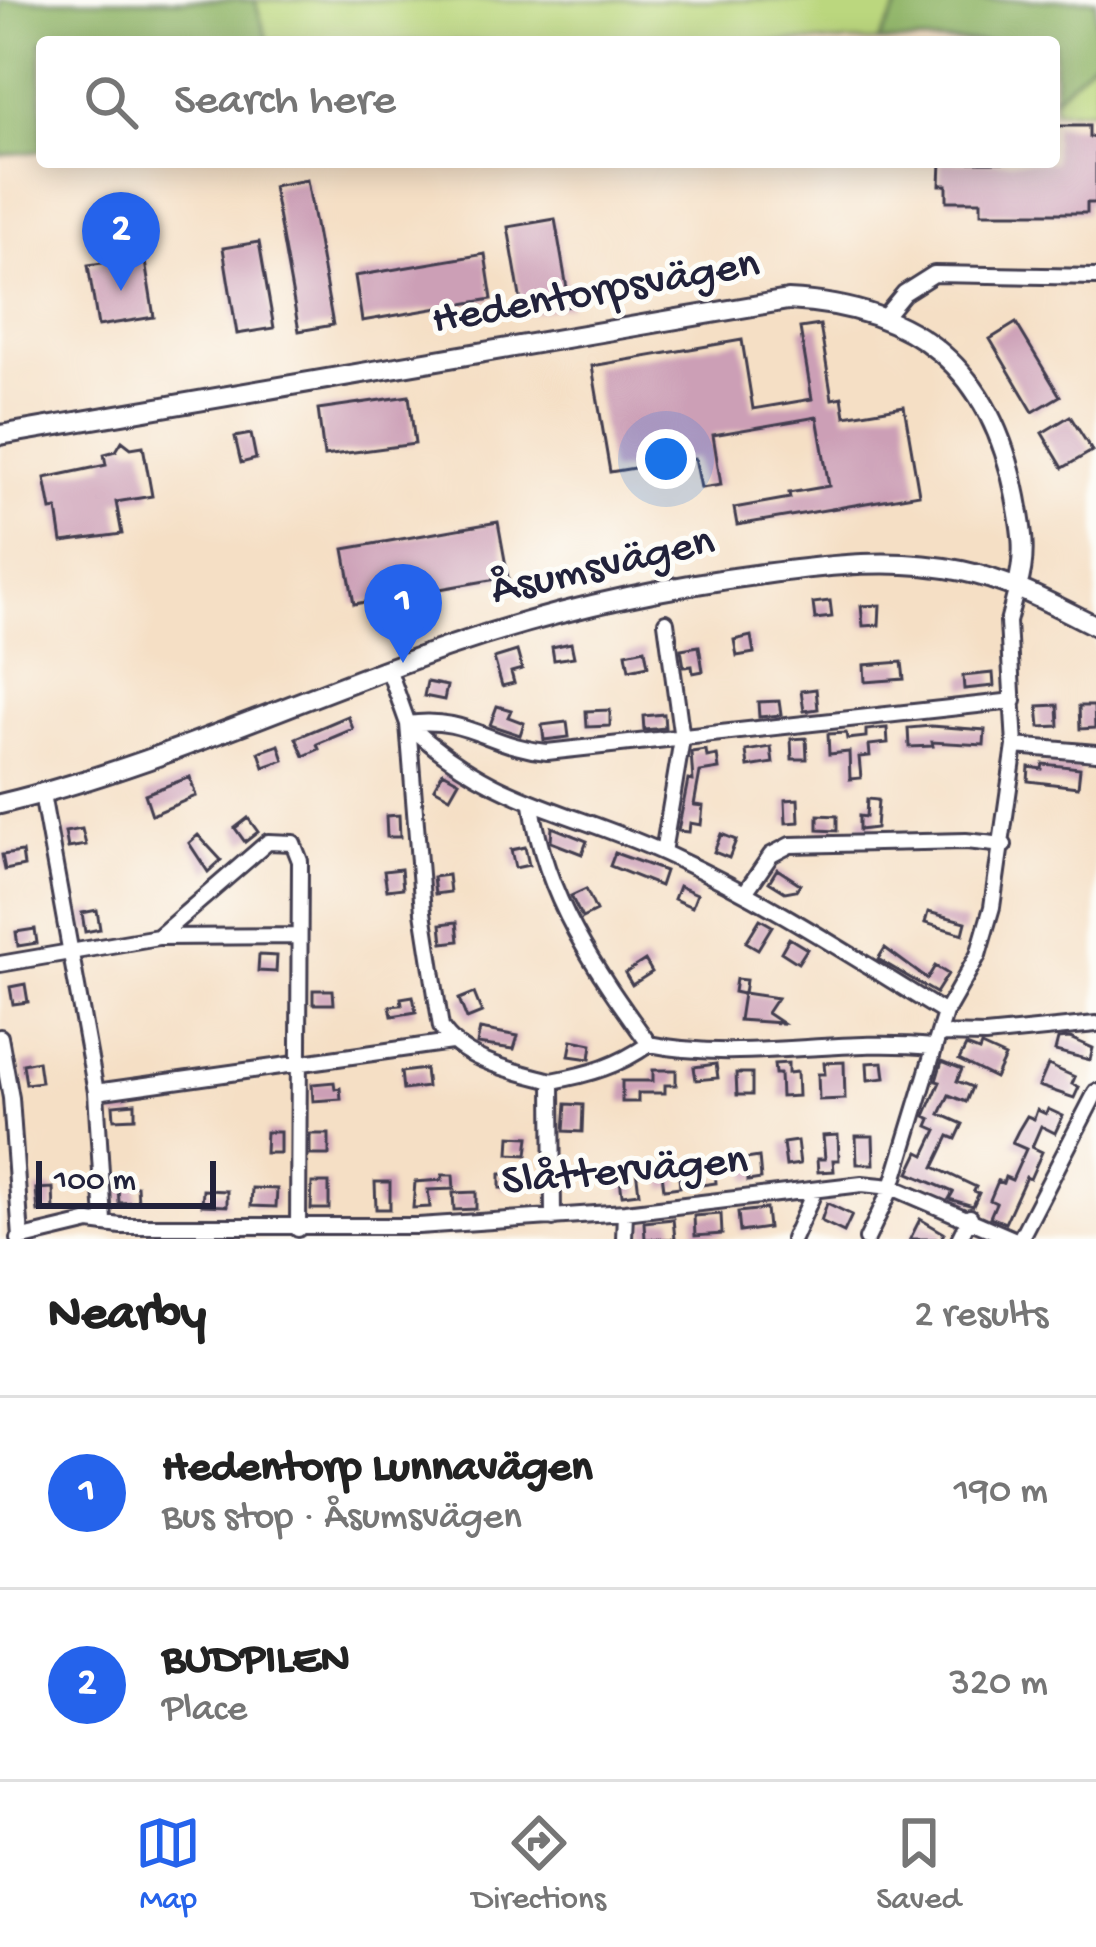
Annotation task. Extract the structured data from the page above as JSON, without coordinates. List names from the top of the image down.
{
  "streets": {
    "street": ["Hedentorpsvägen", "Åsumsvägen", "Slåttervägen"]
  },
  "crossings": [
    ["Hedentorpsvägen", "Åsumsvägen"]
  ],
  "scale_bar": "100 m",
  "page": {
    "search": "Search here",
    "pins": ["2", "1"],
    "scale": "100 m",
    "heading": ["Nearby", "2 results"],
    "list": [
      {
        "mark": "1",
        "name": "Hedentorp Lunnavägen",
        "note": "Bus stop · Åsumsvägen",
        "value": "190 m"
      },
      {
        "mark": "2",
        "name": "BUDPILEN",
        "note": "Place",
        "value": "320 m"
      }
    ],
    "nav": ["Map", "Directions", "Saved"]
  }
}
